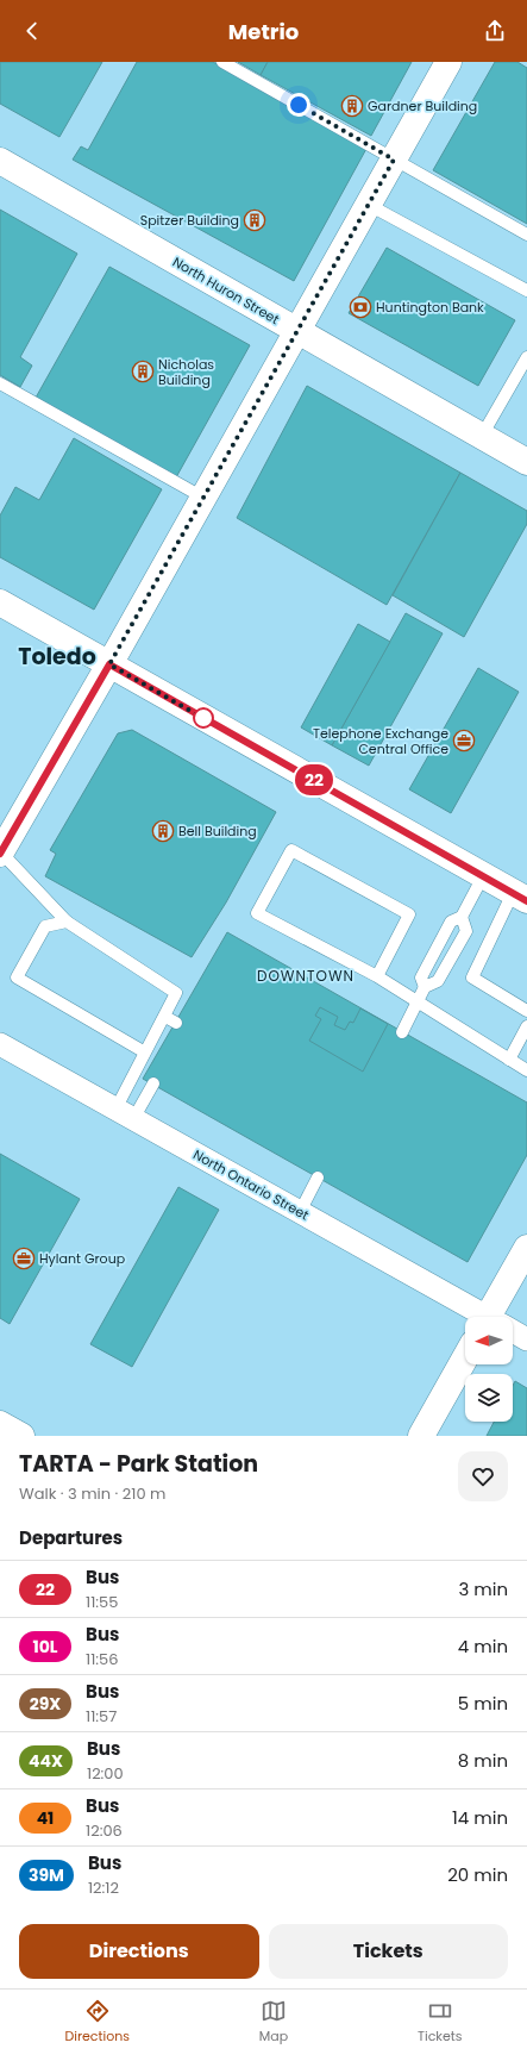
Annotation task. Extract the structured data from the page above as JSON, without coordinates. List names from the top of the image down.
{
  "streets": {
    "street": ["North Huron Street", "North Ontario Street"]
  },
  "districts": ["Toledo", "DOWNTOWN"],
  "places": {
    "building": [
      "Gardner Building",
      "Spitzer Building",
      "Nicholas Building",
      "Bell Building"
    ],
    "bank": ["Huntington Bank"],
    "office": ["Telephone Exchange Central Office", "Hylant Group"]
  },
  "lines": ["bus line 22"],
  "north": "left",
  "page": {
    "header": "Metrio",
    "on_map": "22",
    "heading": [
      ["TARTA - Park Station", "Walk · 3 min · 210 m"],
      "Departures"
    ],
    "list": [
      {
        "mark": "22",
        "name": "Bus",
        "note": "11:55",
        "value": "3 min"
      },
      {
        "mark": "10L",
        "name": "Bus",
        "note": "11:56",
        "value": "4 min"
      },
      {
        "mark": "29X",
        "name": "Bus",
        "note": "11:57",
        "value": "5 min"
      },
      {
        "mark": "44X",
        "name": "Bus",
        "note": "12:00",
        "value": "8 min"
      },
      {
        "mark": "41",
        "name": "Bus",
        "note": "12:06",
        "value": "14 min"
      },
      {
        "mark": "39M",
        "name": "Bus",
        "note": "12:12",
        "value": "20 min"
      }
    ],
    "buttons": ["Directions", "Tickets"],
    "tabs": ["Directions", "Map", "Tickets"]
  }
}
